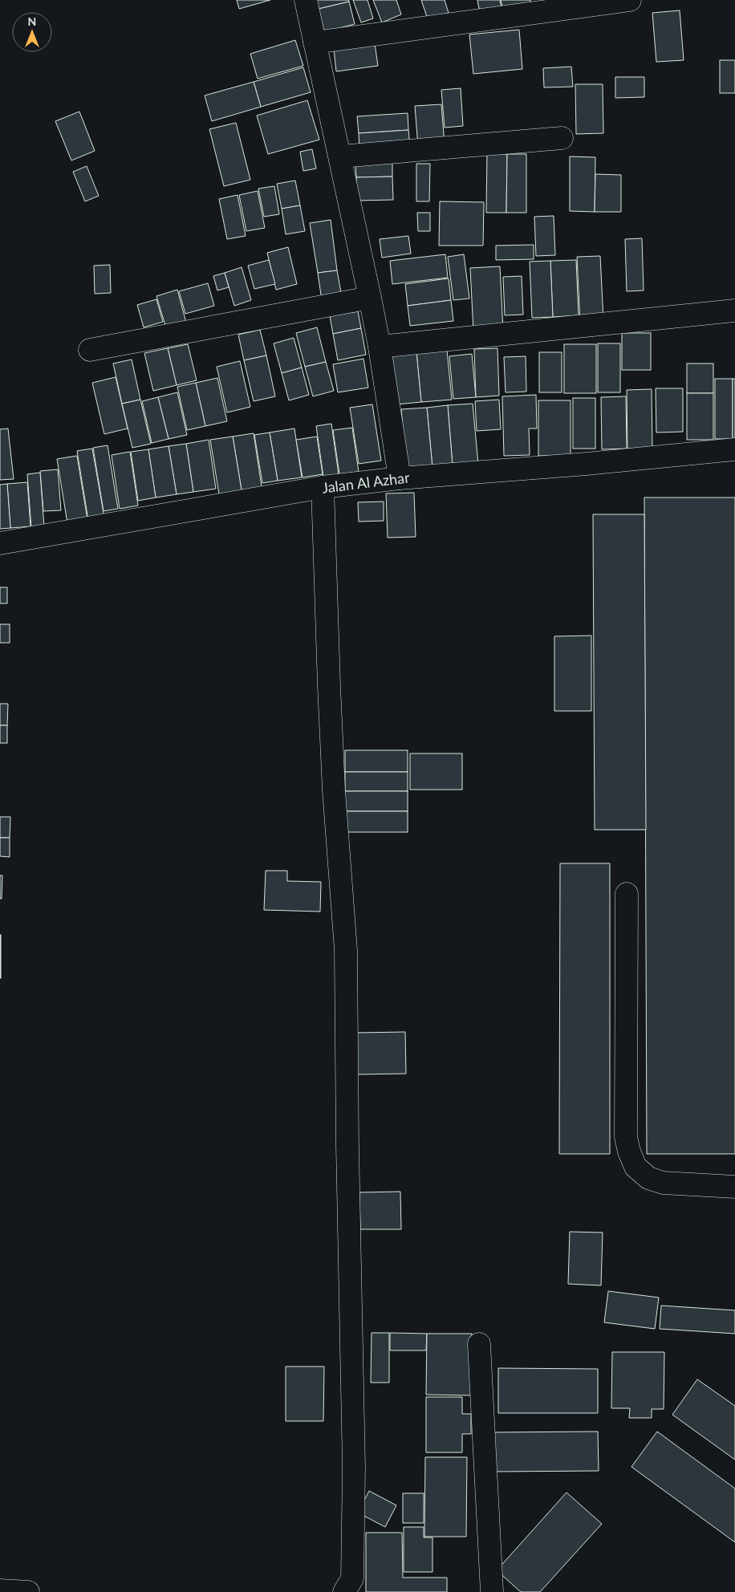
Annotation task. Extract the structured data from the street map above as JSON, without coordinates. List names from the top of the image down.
{
  "streets": {
    "street": ["Jalan Al Azhar"]
  },
  "north": "top"
}
